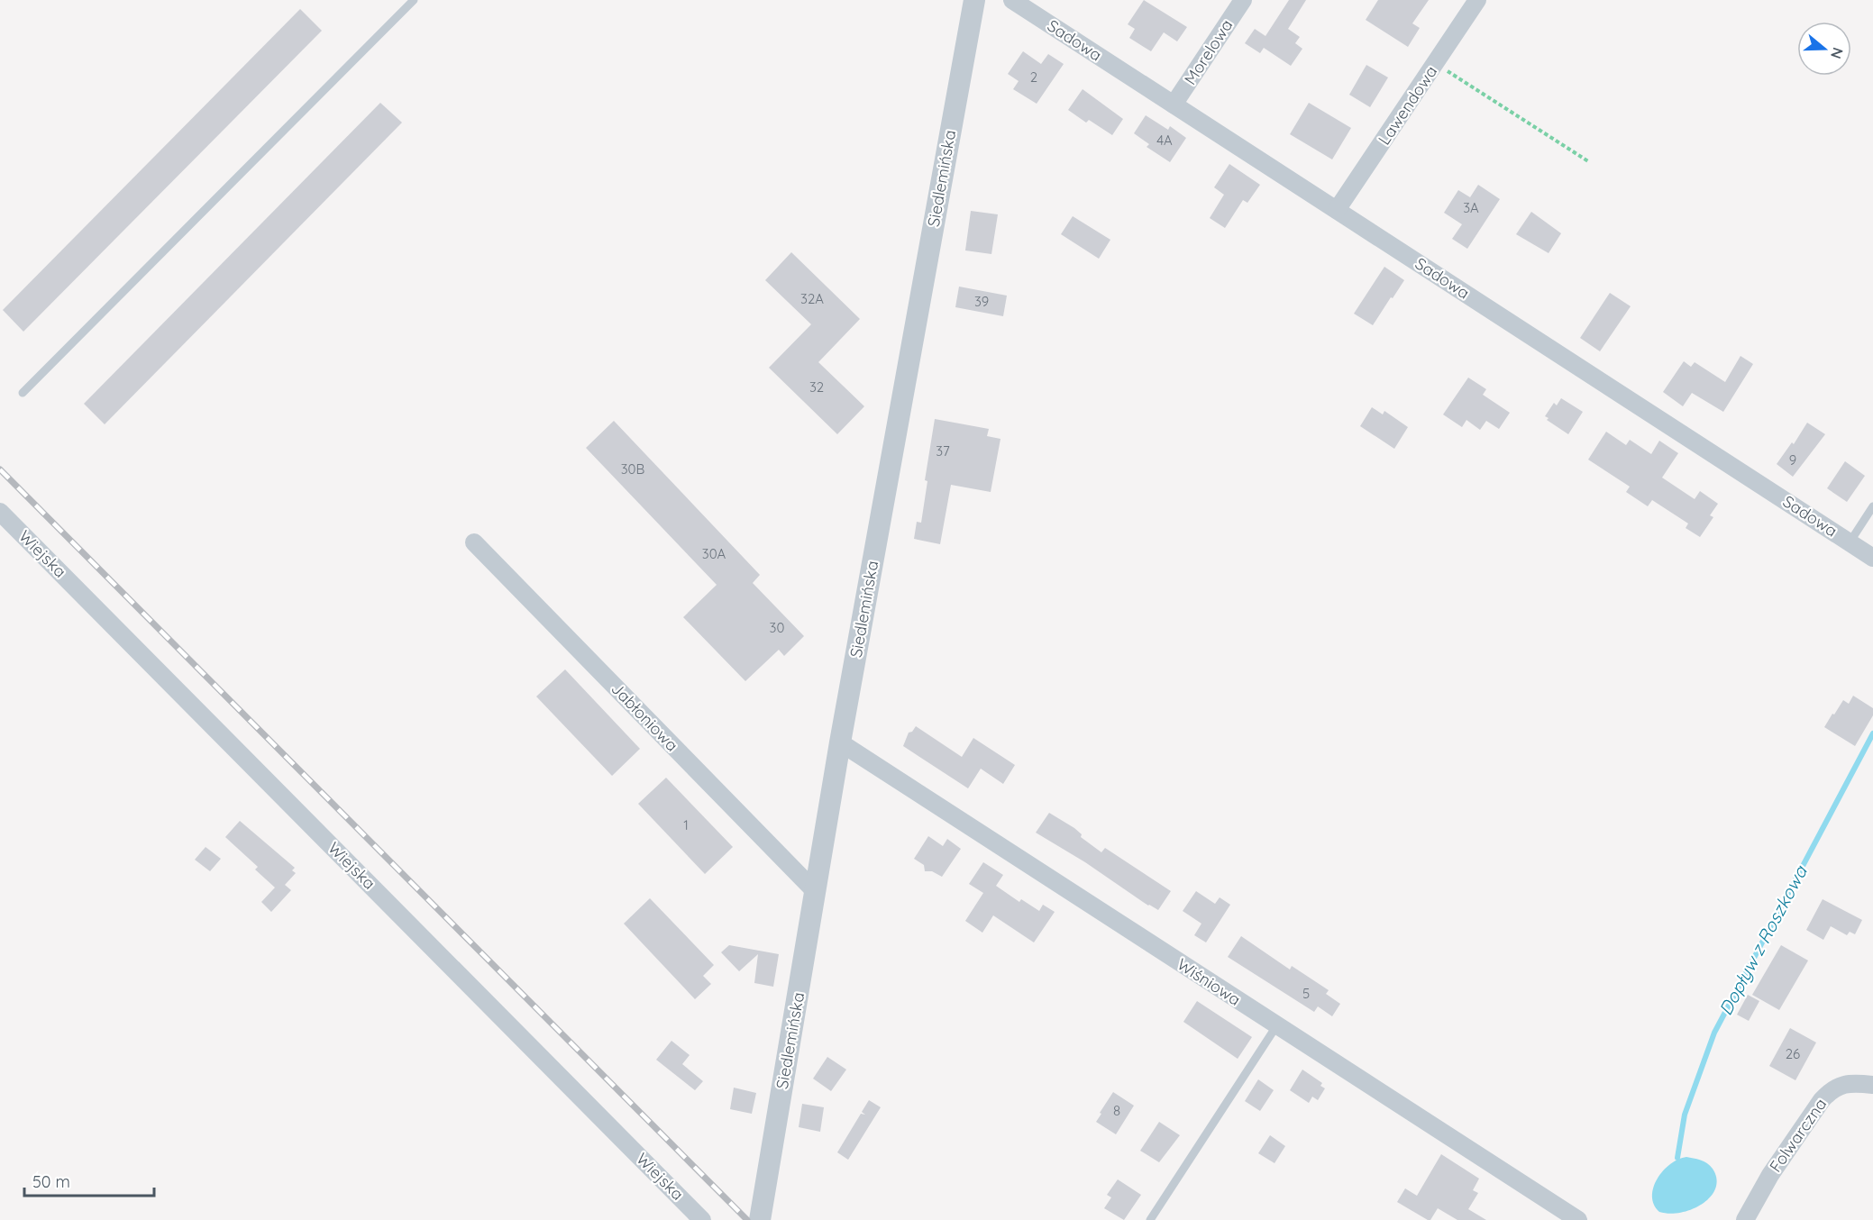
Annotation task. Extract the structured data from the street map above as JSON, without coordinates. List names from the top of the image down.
{
  "streets": {
    "street": [
      "Sadowa",
      "Morelowa",
      "Lawendowa",
      "Siedlemińska",
      "Wiejska",
      "Jabłoniowa",
      "Wiśniowa",
      "Folwarczna"
    ]
  },
  "crossings": [
    ["Sadowa", "Morelowa"],
    ["Sadowa", "Lawendowa"],
    ["Siedlemińska", "Jabłoniowa"],
    ["Siedlemińska", "Wiśniowa"]
  ],
  "water": ["Dopływ z Roszkowa"],
  "house_numbers": [
    "2",
    "4A",
    "3A",
    "32A",
    "39",
    "32",
    "37",
    "9",
    "30B",
    "30A",
    "30",
    "1",
    "5",
    "26",
    "8"
  ],
  "scale_bar": "50 m",
  "north": "right"
}
